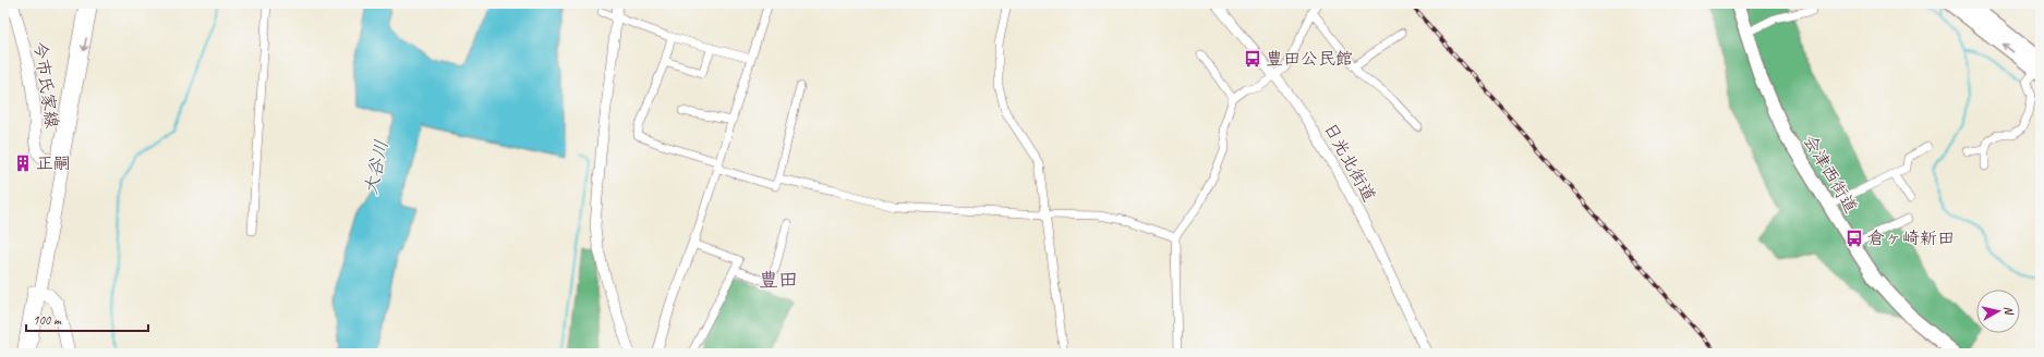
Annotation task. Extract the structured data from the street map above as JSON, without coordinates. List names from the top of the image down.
{
  "streets": {
    "highway": ["会津西街道"],
    "main road": ["今市氏家線"],
    "street": ["日光北街道"]
  },
  "districts": ["豊田"],
  "water": ["大谷川"],
  "places": {
    "bus stop": ["豊田公民館", "倉ヶ崎新田"],
    "building": ["正嗣"]
  },
  "scale_bar": "100 m",
  "north": "right"
}
